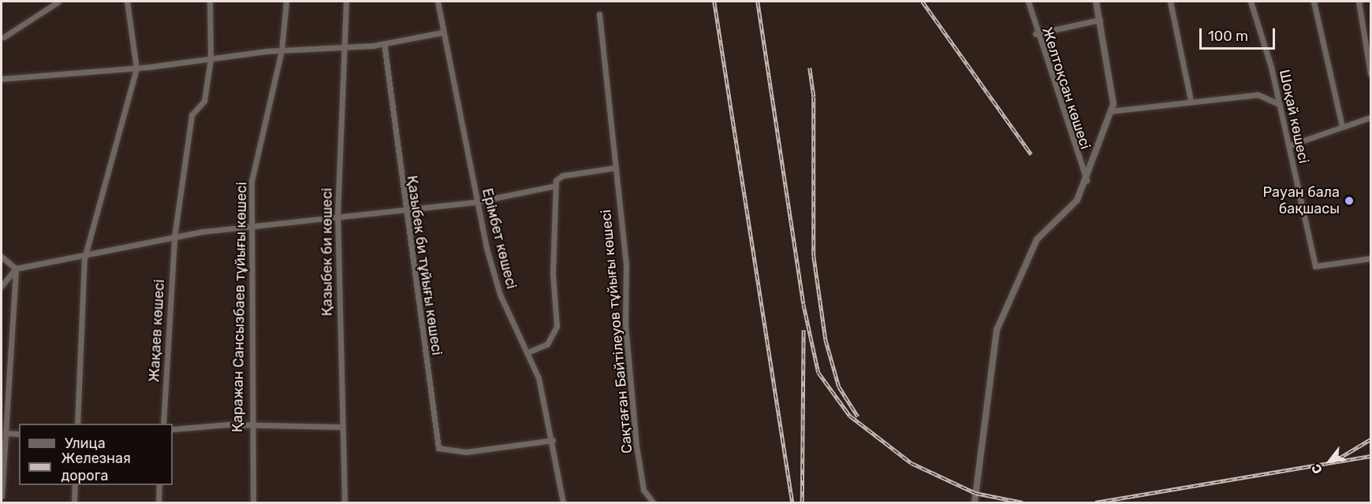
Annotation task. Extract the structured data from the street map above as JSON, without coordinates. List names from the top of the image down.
{
  "streets": {
    "street": [
      "Желтоқсан көшесі",
      "Шоқай көшесі",
      "Ерімбет көшесі",
      "Қазыбек би көшесі",
      "Қазыбек би тұйығы көшесі",
      "Қаражан Сансызбаев тұйығы көшесі",
      "Жақаев көшесі",
      "Сақтаған Байтілеуов тұйығы көшесі"
    ]
  },
  "crossings": [
    ["Ерімбет көшесі", "Қазыбек би тұйығы көшесі"]
  ],
  "places": ["Рауан бала бақшасы"],
  "legend": ["Улица", "Железная дорога"],
  "scale_bar": "100 m",
  "north": "bottom left"
}
